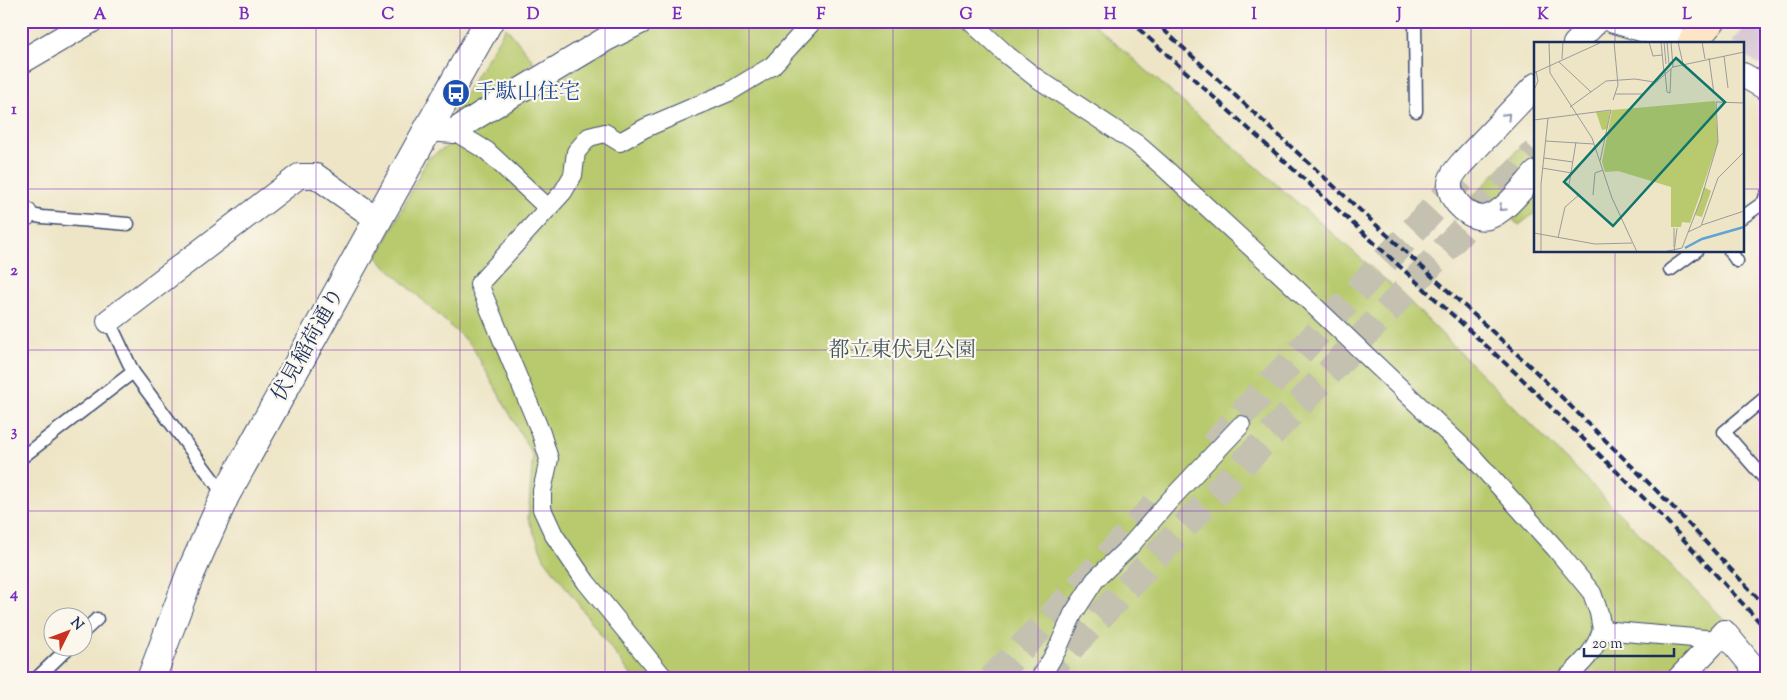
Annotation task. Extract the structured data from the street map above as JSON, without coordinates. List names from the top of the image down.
{
  "streets": {
    "street": ["伏見稲荷通り"]
  },
  "parks": ["都立東伏見公園"],
  "places": {
    "bus stop": ["千駄山住宅"]
  },
  "scale_bar": "20 m",
  "north": "top right",
  "grid": {
    "columns": [
      "A",
      "B",
      "C",
      "D",
      "E",
      "F",
      "G",
      "H",
      "I",
      "J",
      "K",
      "L"
    ],
    "rows": [
      "1",
      "2",
      "3",
      "4"
    ]
  }
}
